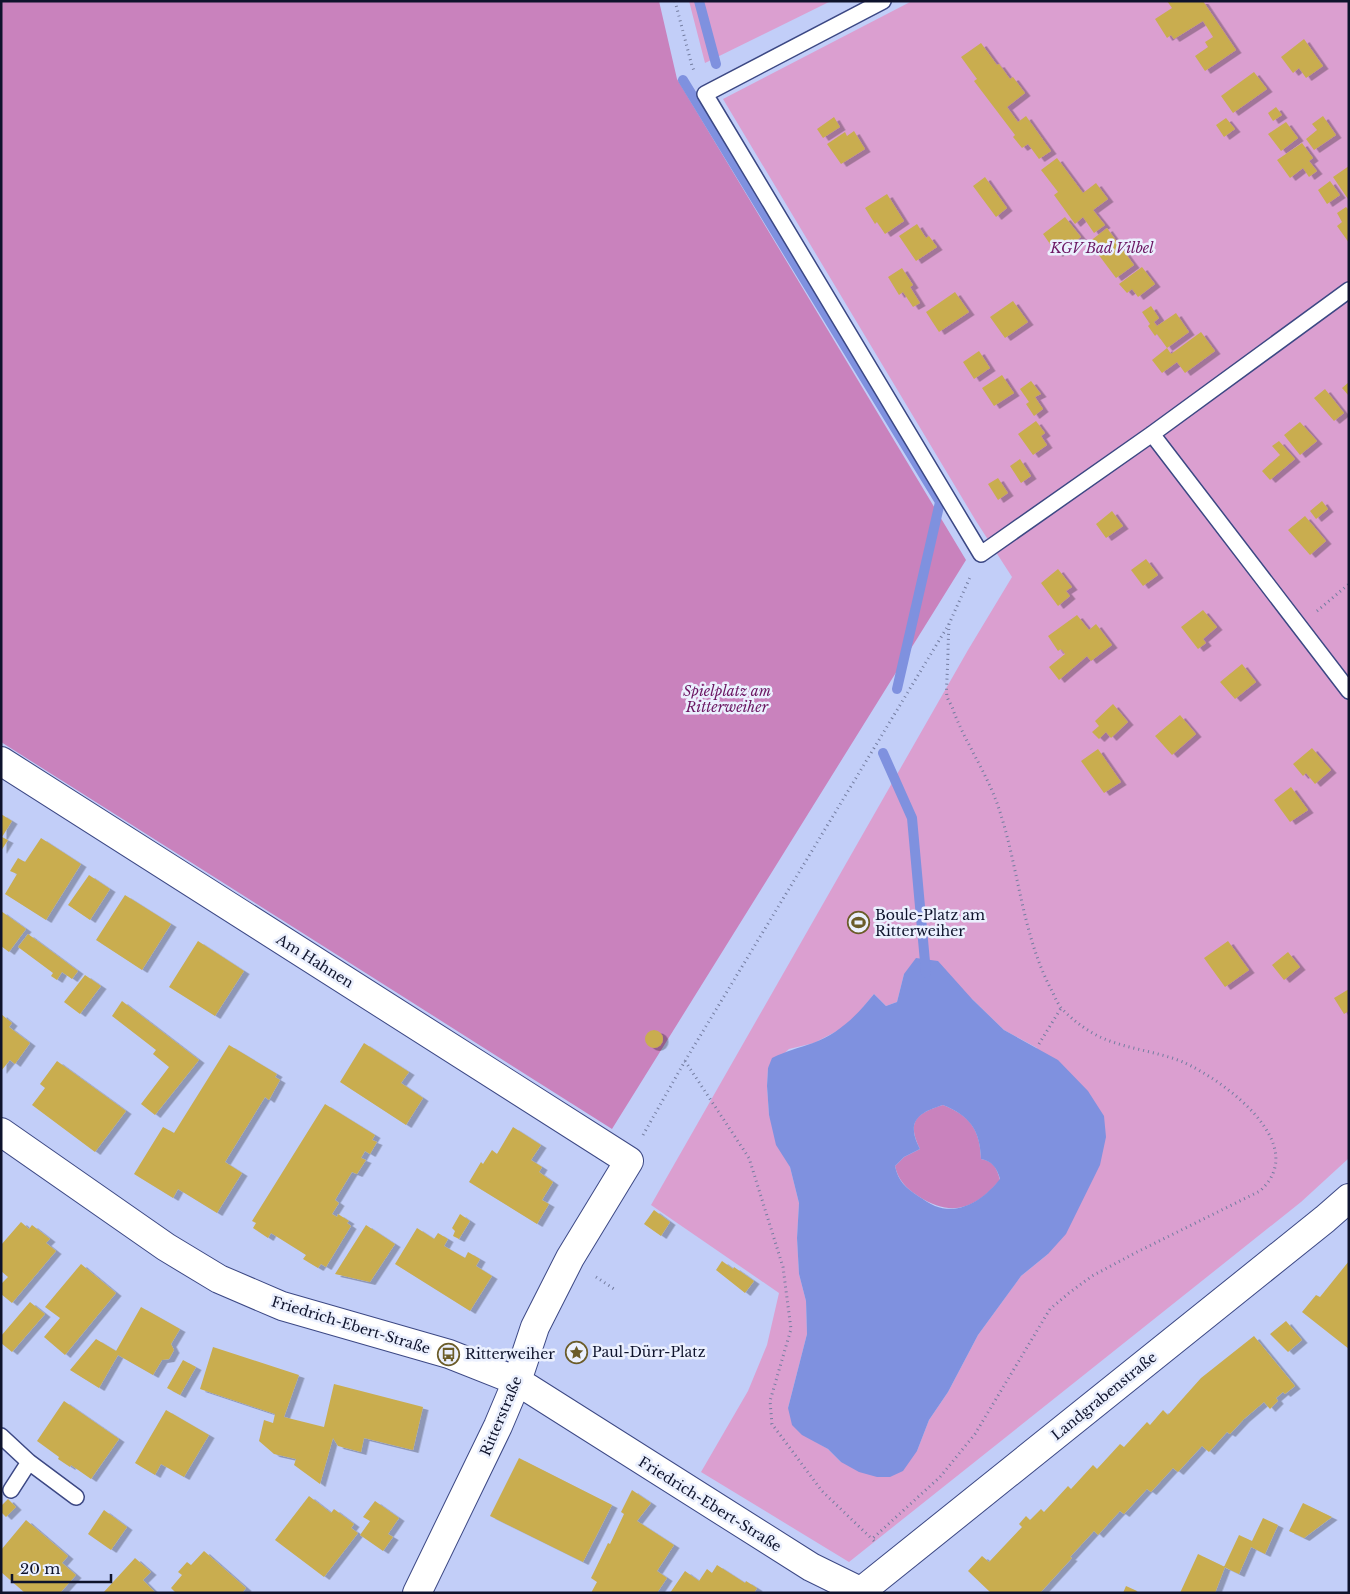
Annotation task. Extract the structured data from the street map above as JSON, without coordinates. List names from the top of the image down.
{
  "streets": {
    "street": [
      "Am Hahnen",
      "Friedrich-Ebert-Straße",
      "Landgrabenstraße",
      "Ritterstraße"
    ]
  },
  "crossings": [
    ["Am Hahnen", "Ritterstraße"],
    ["Friedrich-Ebert-Straße", "Landgrabenstraße"],
    ["Friedrich-Ebert-Straße", "Ritterstraße"]
  ],
  "parks": ["KGV Bad Vilbel", "Spielplatz am Ritterweiher"],
  "places": {
    "sports": ["Boule-Platz am Ritterweiher"],
    "place": ["Paul-Dürr-Platz"],
    "bus stop": ["Ritterweiher"]
  },
  "scale_bar": "20 m"
}
